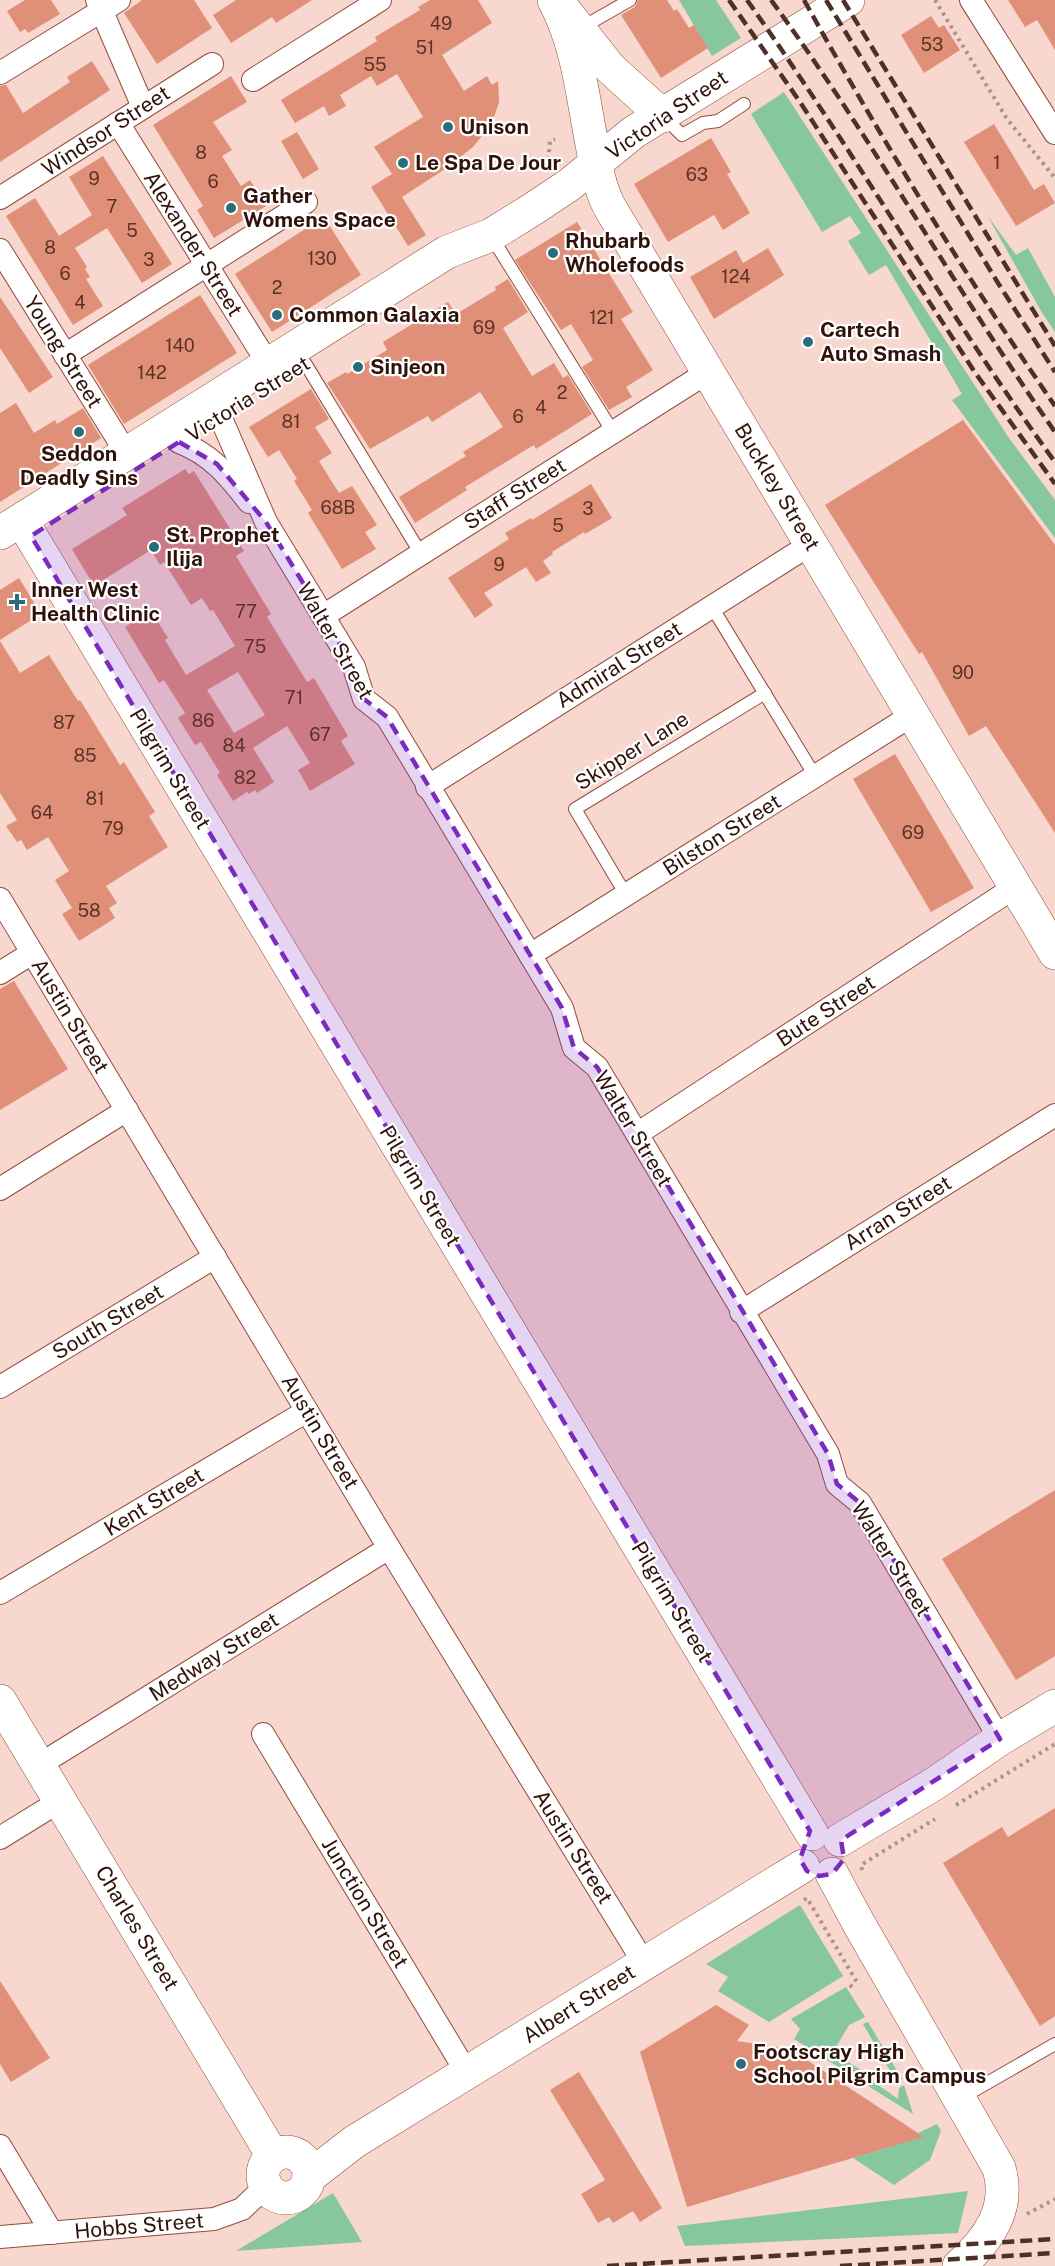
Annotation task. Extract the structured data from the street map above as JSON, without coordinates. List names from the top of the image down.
{
  "streets": {
    "street": [
      "Victoria Street",
      "Windsor Street",
      "Alexander Street",
      "Young Street",
      "Buckley Street",
      "Staff Street",
      "Walter Street",
      "Admiral Street",
      "Pilgrim Street",
      "Bilston Street",
      "Bute Street",
      "Austin Street",
      "Arran Street",
      "South Street",
      "Kent Street",
      "Medway Street",
      "Junction Street",
      "Charles Street",
      "Albert Street",
      "Hobbs Street"
    ],
    "lane": ["Skipper Lane"]
  },
  "crossings": [
    ["Victoria Street", "Alexander Street"],
    ["Victoria Street", "Young Street"],
    ["Victoria Street", "Buckley Street"],
    ["Victoria Street", "Walter Street"],
    ["Victoria Street", "Pilgrim Street"],
    ["Windsor Street", "Alexander Street"],
    ["Buckley Street", "Staff Street"],
    ["Buckley Street", "Admiral Street"],
    ["Buckley Street", "Bilston Street"],
    ["Buckley Street", "Bute Street"],
    ["Staff Street", "Walter Street"],
    ["Walter Street", "Admiral Street"],
    ["Walter Street", "Bilston Street"],
    ["Walter Street", "Bute Street"],
    ["Walter Street", "Arran Street"],
    ["Skipper Lane", "Bilston Street"],
    ["Austin Street", "South Street"],
    ["Austin Street", "Kent Street"],
    ["Austin Street", "Medway Street"],
    ["Austin Street", "Albert Street"],
    ["Medway Street", "Charles Street"],
    ["Junction Street", "Albert Street"],
    ["Charles Street", "Albert Street"],
    ["Charles Street", "Hobbs Street"],
    ["Albert Street", "Hobbs Street"]
  ],
  "places": {
    "other": [
      "Unison",
      "Le Spa De Jour",
      "Gather Womens Space",
      "Rhubarb Wholefoods",
      "Common Galaxia",
      "Cartech Auto Smash",
      "Sinjeon",
      "Seddon Deadly Sins",
      "St. Prophet Ilija",
      "Footscray High School Pilgrim Campus"
    ],
    "health": ["Inner West Health Clinic"]
  },
  "house_numbers": [
    "49",
    "53",
    "51",
    "55",
    "8",
    "1",
    "63",
    "9",
    "6",
    "7",
    "5",
    "8",
    "130",
    "3",
    "6",
    "124",
    "2",
    "4",
    "121",
    "69",
    "140",
    "142",
    "2",
    "4",
    "6",
    "81",
    "68B",
    "3",
    "5",
    "9",
    "77",
    "75",
    "90",
    "71",
    "86",
    "87",
    "67",
    "84",
    "85",
    "82",
    "81",
    "64",
    "79",
    "69",
    "58"
  ]
}
